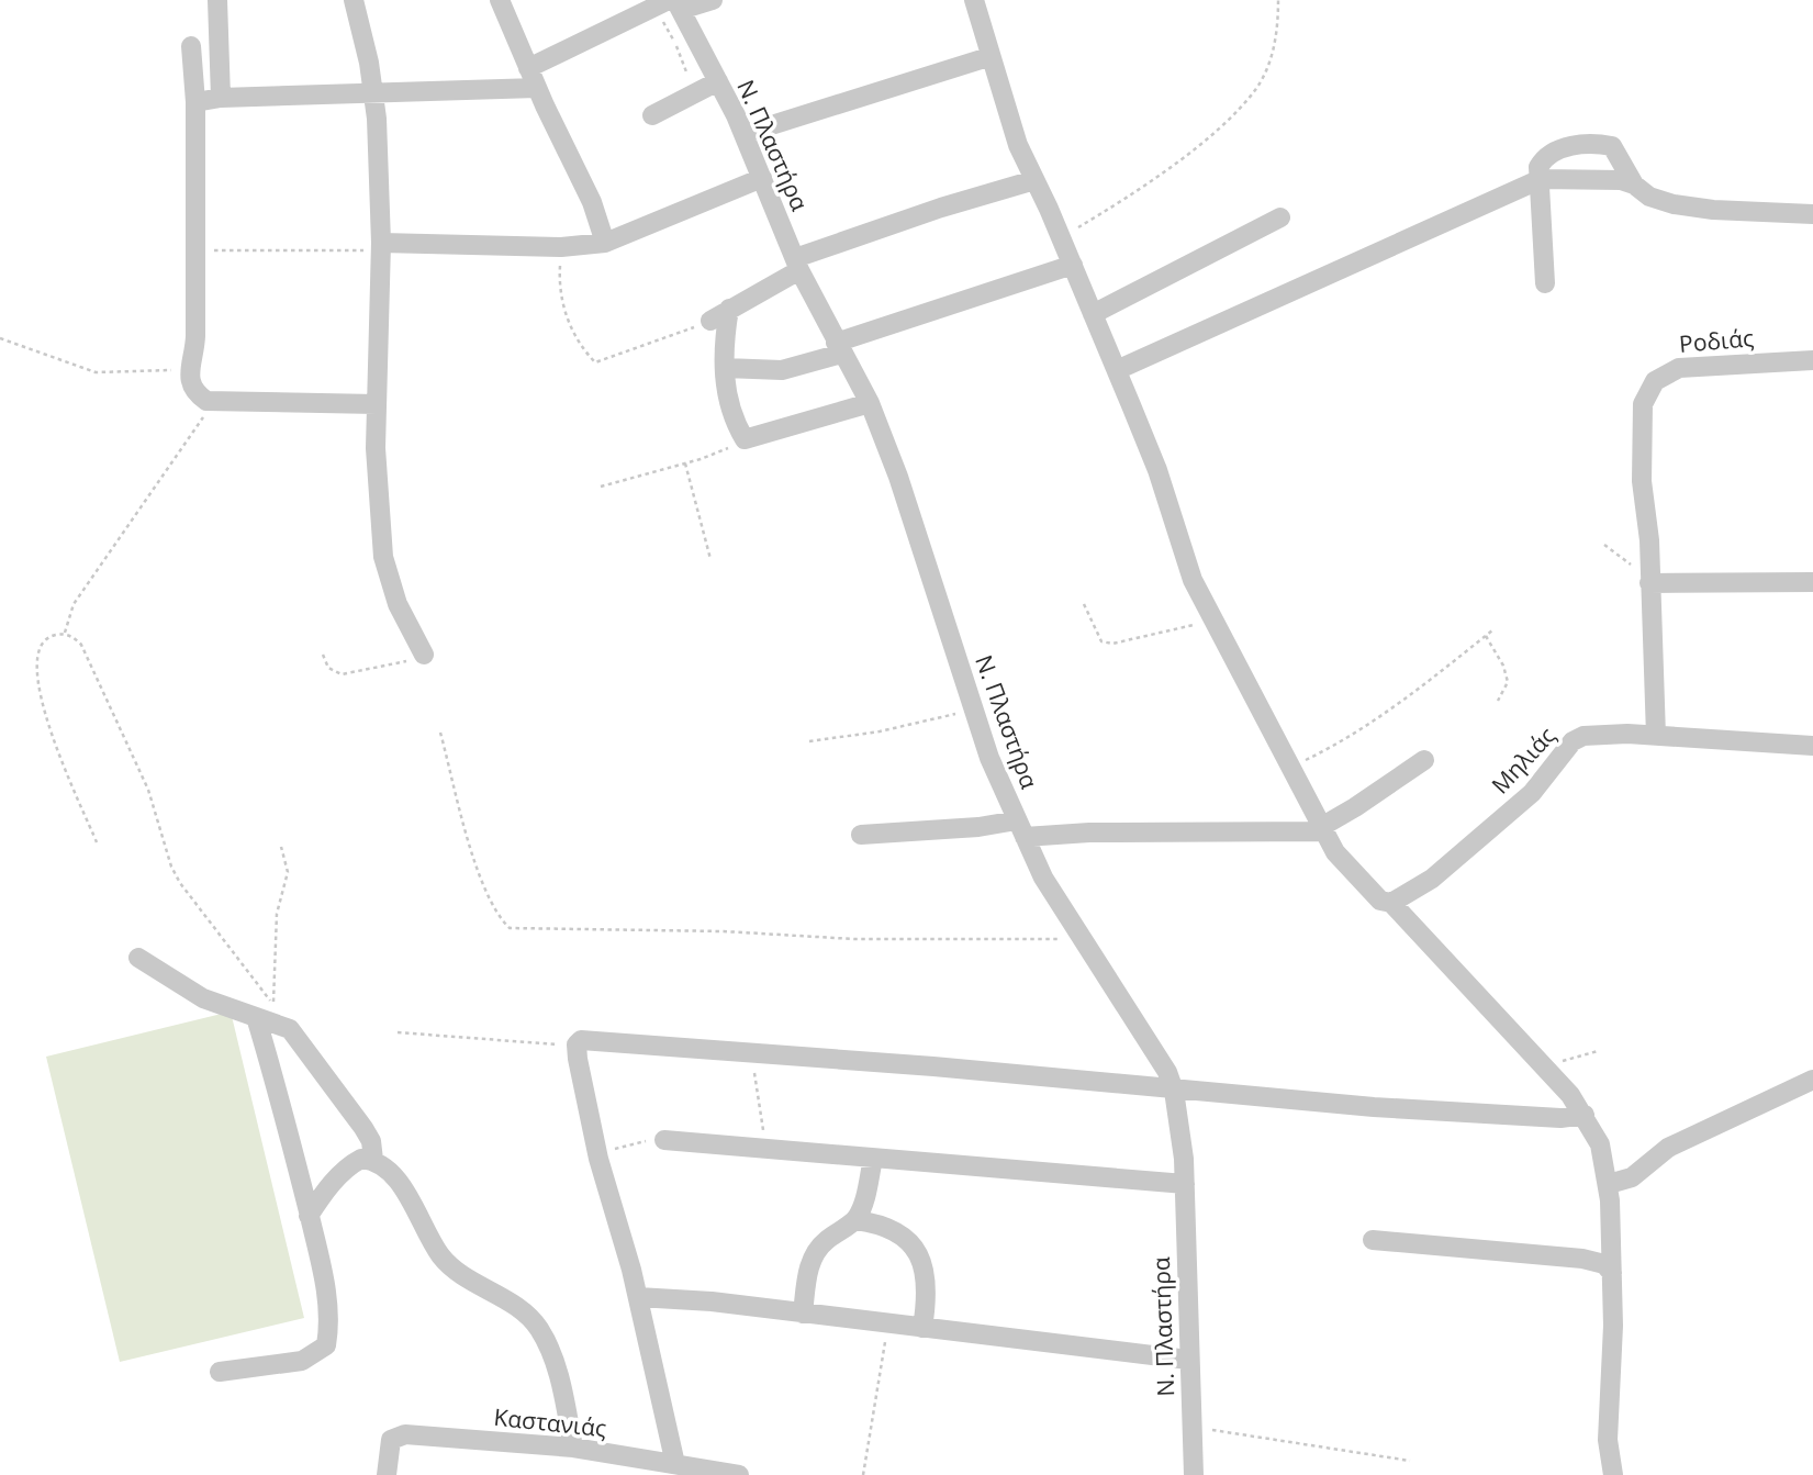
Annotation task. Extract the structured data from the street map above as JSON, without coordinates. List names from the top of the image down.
{
  "streets": {
    "street": [
      "Ν. Πλαστήρα",
      "Ροδιάς",
      "Μηλιάς",
      "Καστανιάς"
    ]
  }
}
